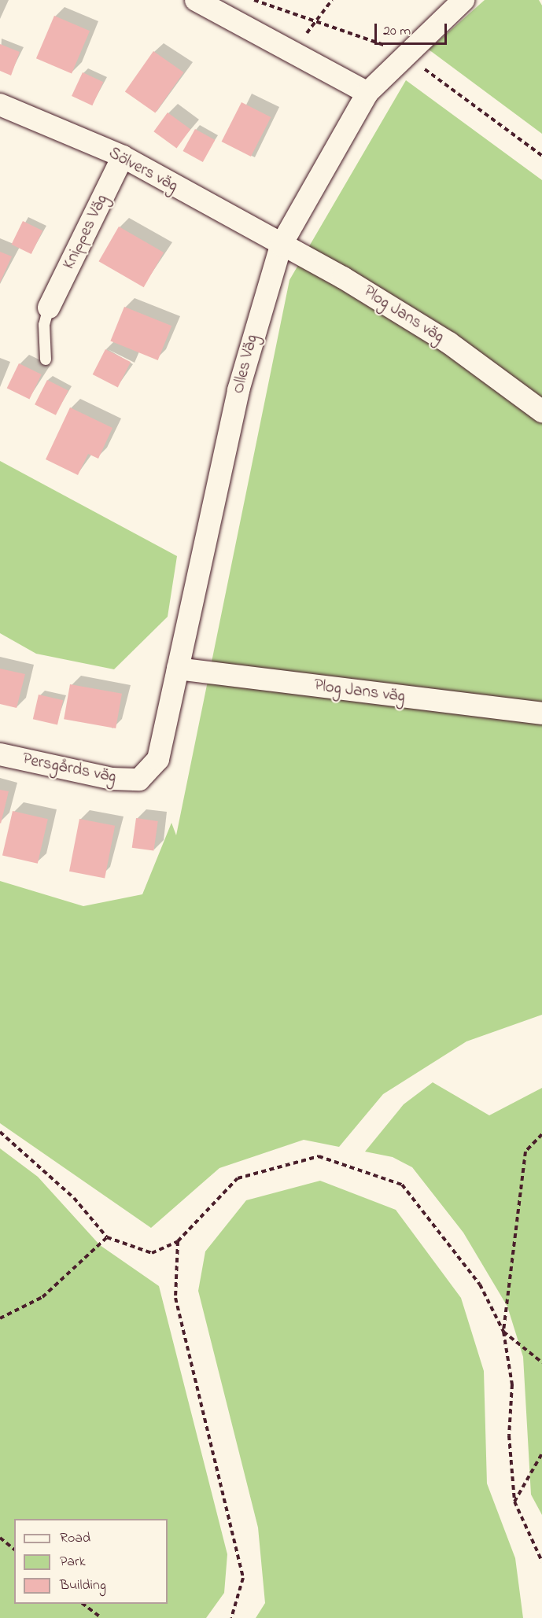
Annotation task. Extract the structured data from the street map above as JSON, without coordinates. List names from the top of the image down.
{
  "streets": {
    "street": [
      "Sölvers väg",
      "Knippes Väg",
      "Plog Jans väg",
      "Olles Väg",
      "Persgårds väg"
    ]
  },
  "crossings": [
    ["Sölvers väg", "Knippes Väg"],
    ["Sölvers väg", "Plog Jans väg"],
    ["Sölvers väg", "Olles Väg"],
    ["Plog Jans väg", "Olles Väg"],
    ["Olles Väg", "Persgårds väg"]
  ],
  "legend": ["Road", "Park", "Building"],
  "scale_bar": "20 m"
}
